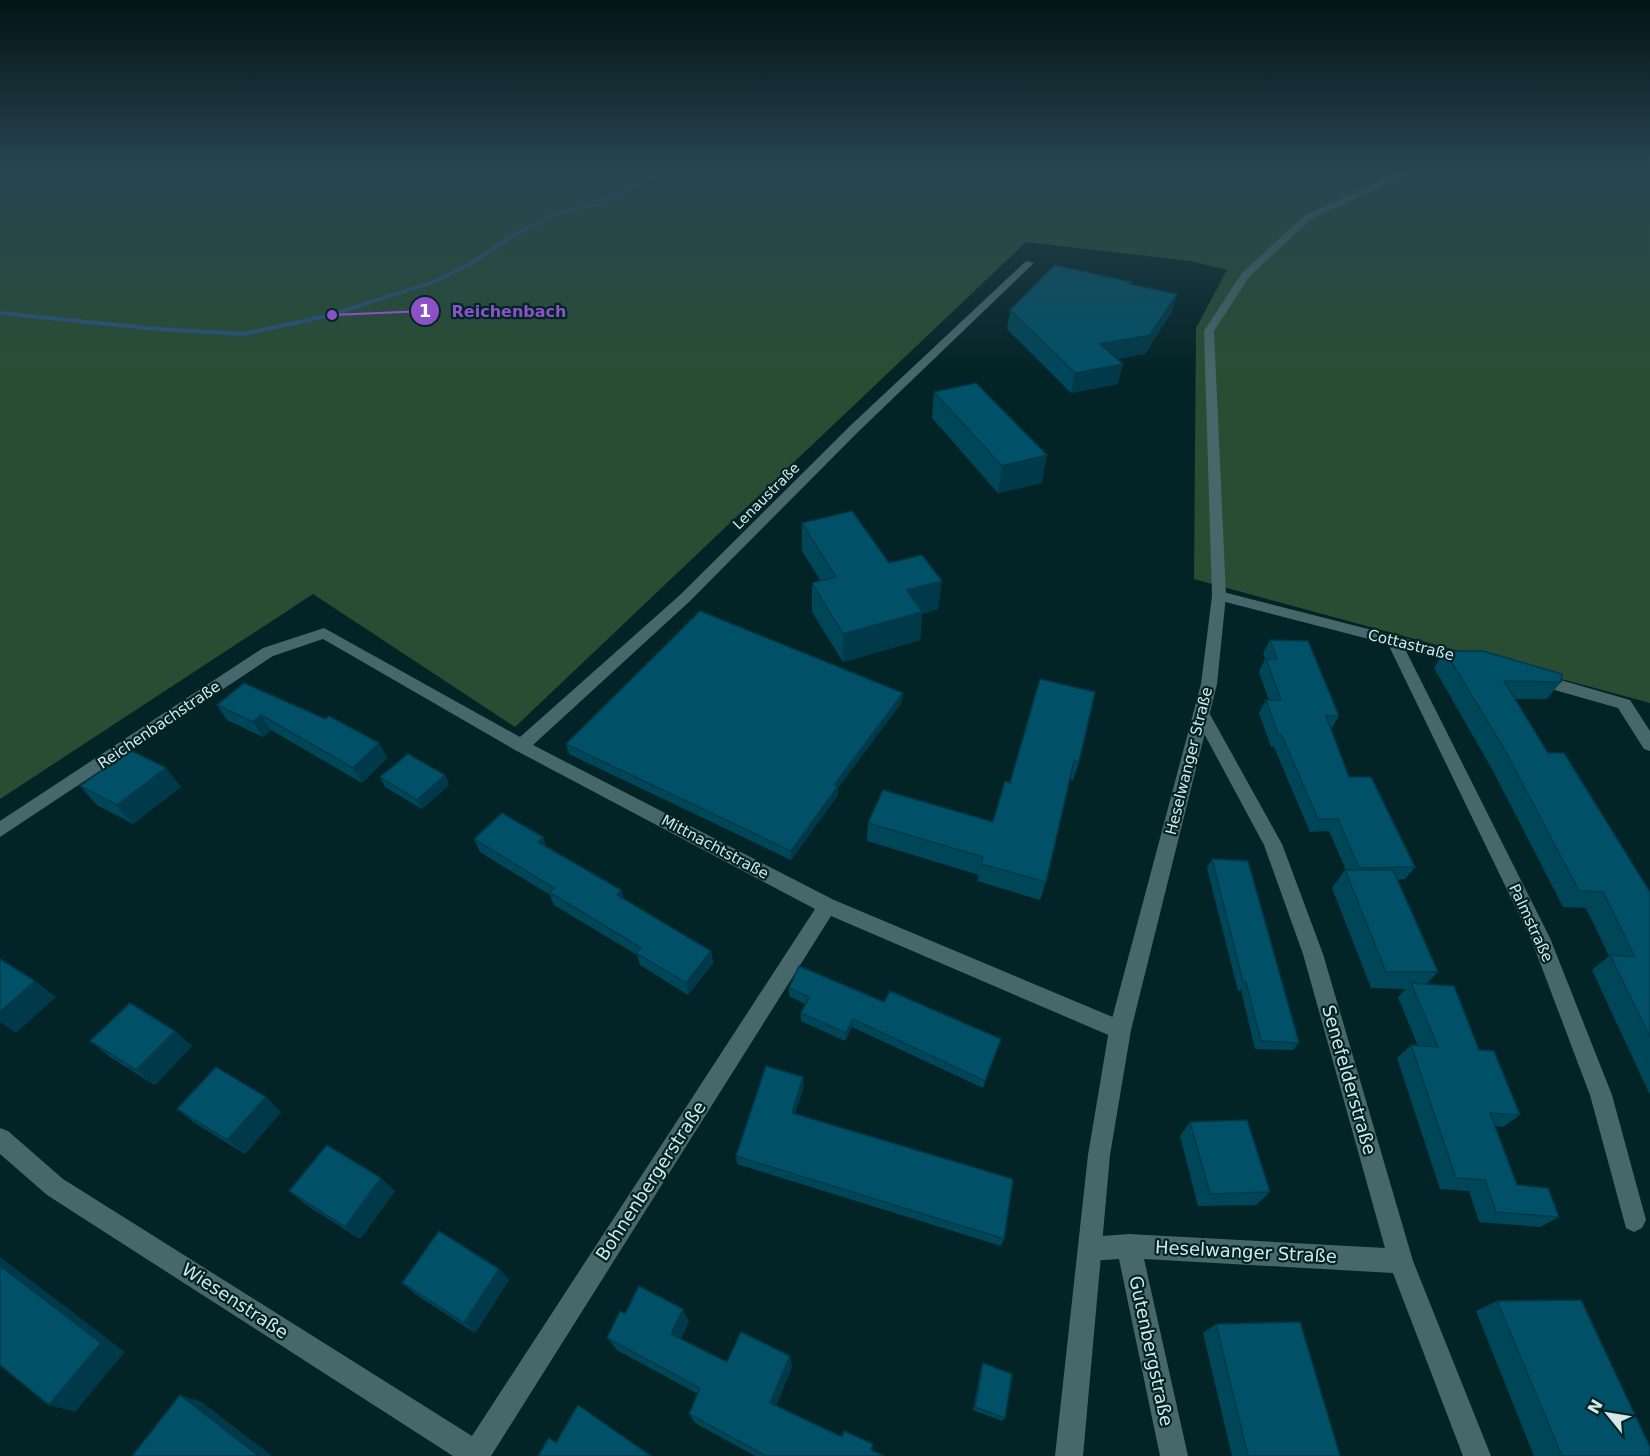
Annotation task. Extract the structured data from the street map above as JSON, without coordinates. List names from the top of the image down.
{
  "streets": {
    "street": [
      "Lenaustraße",
      "Cottastraße",
      "Reichenbachstraße",
      "Heselwanger Straße",
      "Mittnachtstraße",
      "Palmstraße",
      "Senefelderstraße",
      "Bohnenbergerstraße",
      "Wiesenstraße",
      "Gutenbergstraße"
    ]
  },
  "crossings": [
    ["Lenaustraße", "Mittnachtstraße"],
    ["Cottastraße", "Heselwanger Straße"],
    ["Cottastraße", "Palmstraße"],
    ["Reichenbachstraße", "Mittnachtstraße"],
    ["Heselwanger Straße", "Mittnachtstraße"],
    ["Heselwanger Straße", "Senefelderstraße"],
    ["Heselwanger Straße", "Gutenbergstraße"],
    ["Mittnachtstraße", "Bohnenbergerstraße"],
    ["Bohnenbergerstraße", "Wiesenstraße"]
  ],
  "places": ["Reichenbach"],
  "north": "top left"
}
